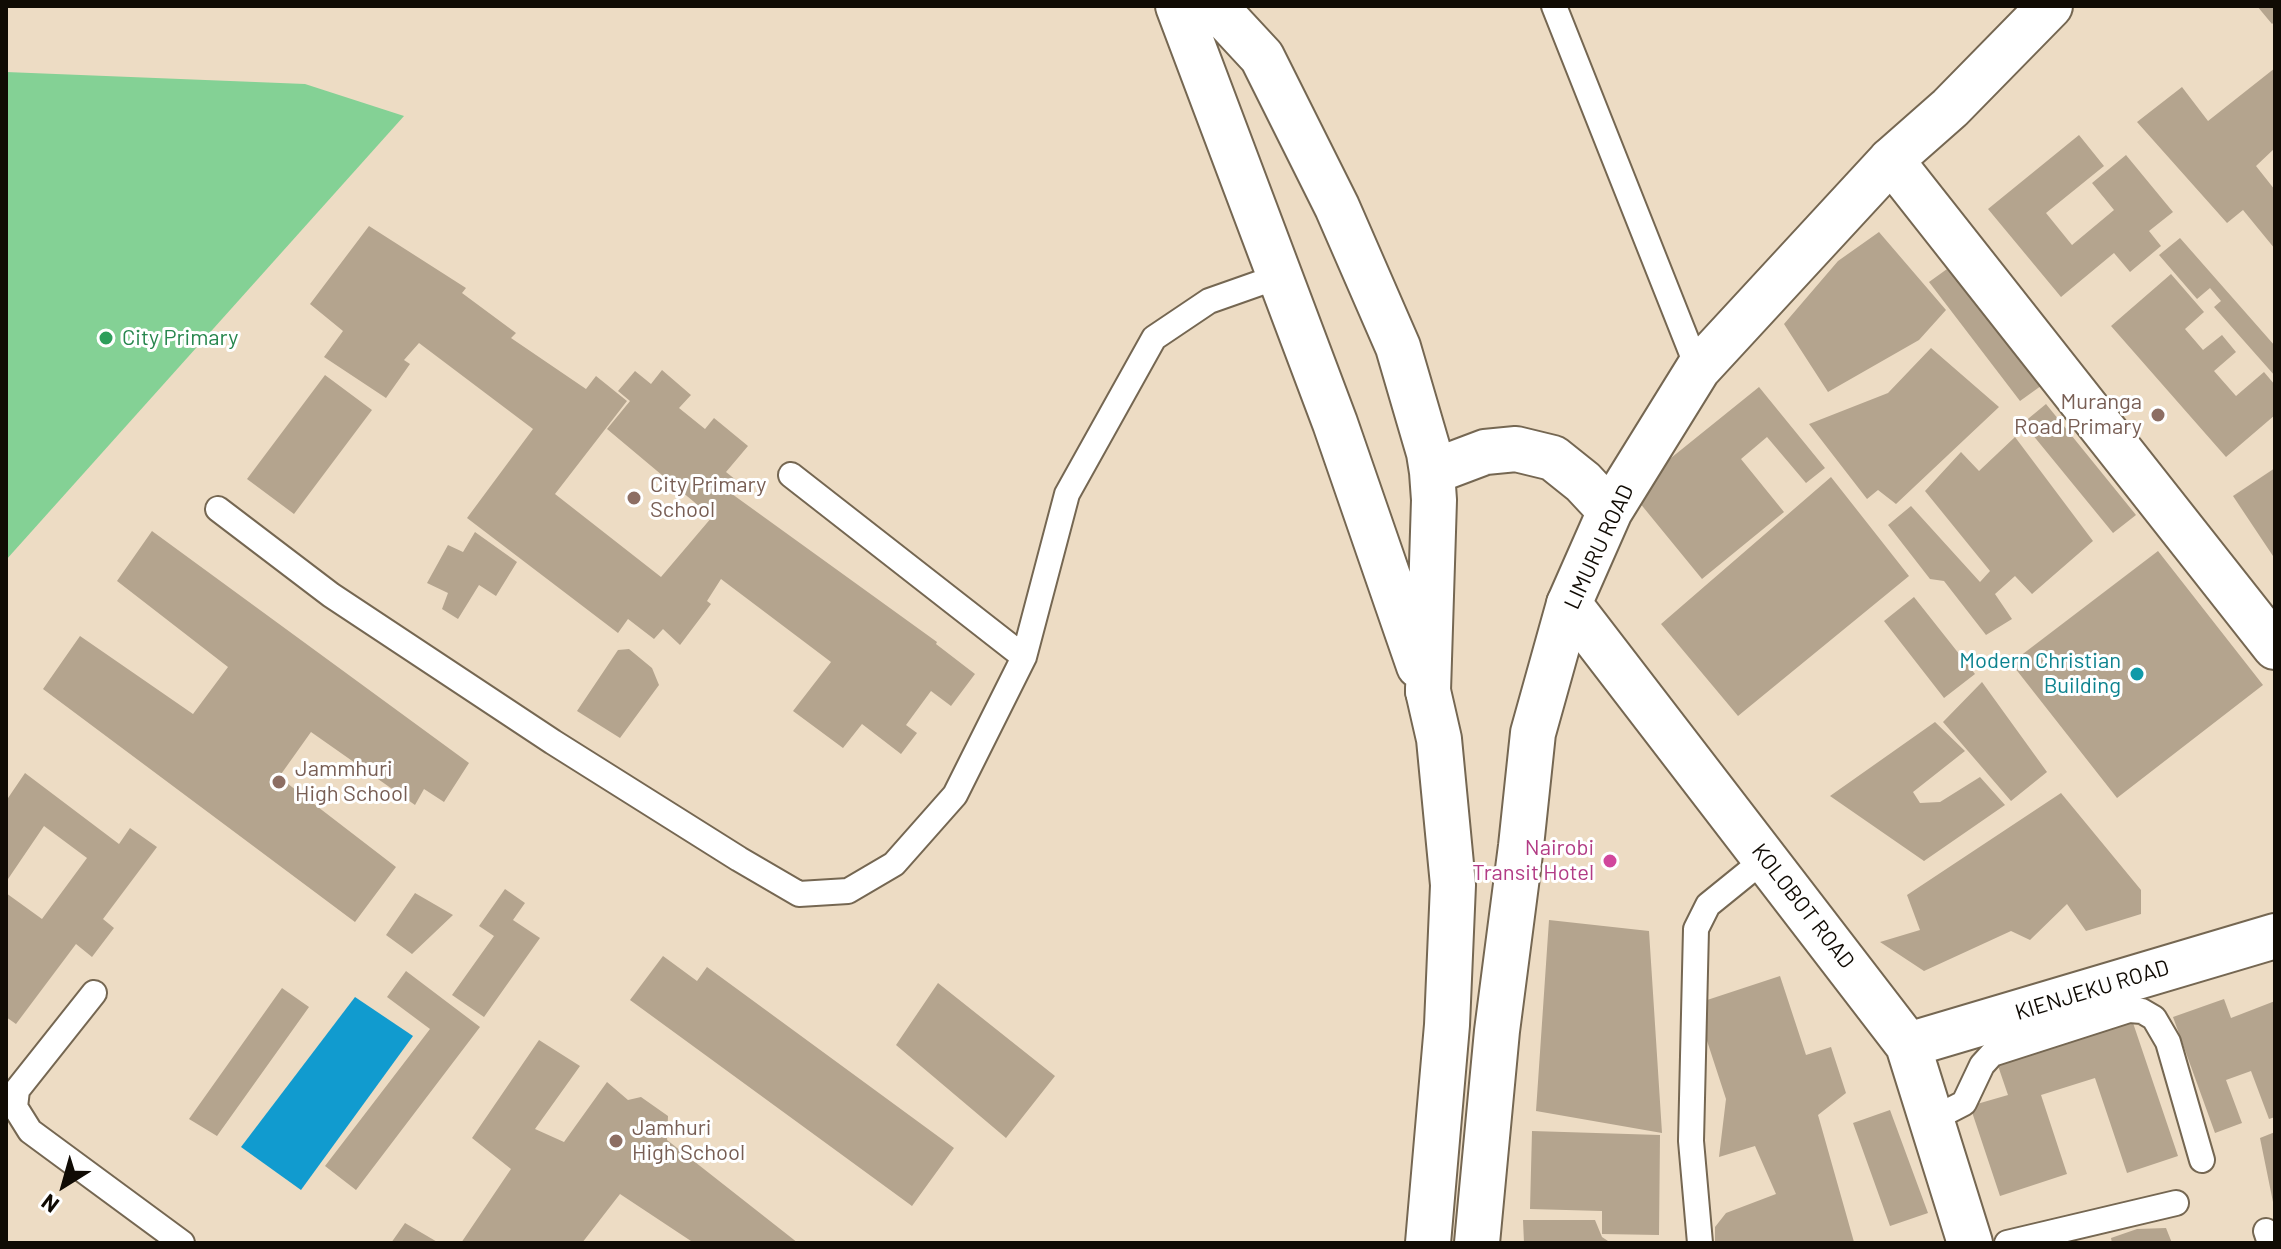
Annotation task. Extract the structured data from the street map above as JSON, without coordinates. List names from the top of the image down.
{
  "streets": {
    "main road": ["LIMURU ROAD", "KOLOBOT ROAD", "KIENJEKU ROAD"]
  },
  "crossings": [
    ["LIMURU ROAD", "KOLOBOT ROAD"],
    ["KOLOBOT ROAD", "KIENJEKU ROAD"]
  ],
  "places": [
    "City Primary",
    "Muranga Road Primary",
    "City Primary School",
    "Modern Christian Building",
    "Jammhuri High School",
    "Nairobi Transit Hotel",
    "Jamhuri High School"
  ],
  "north": "bottom left"
}
